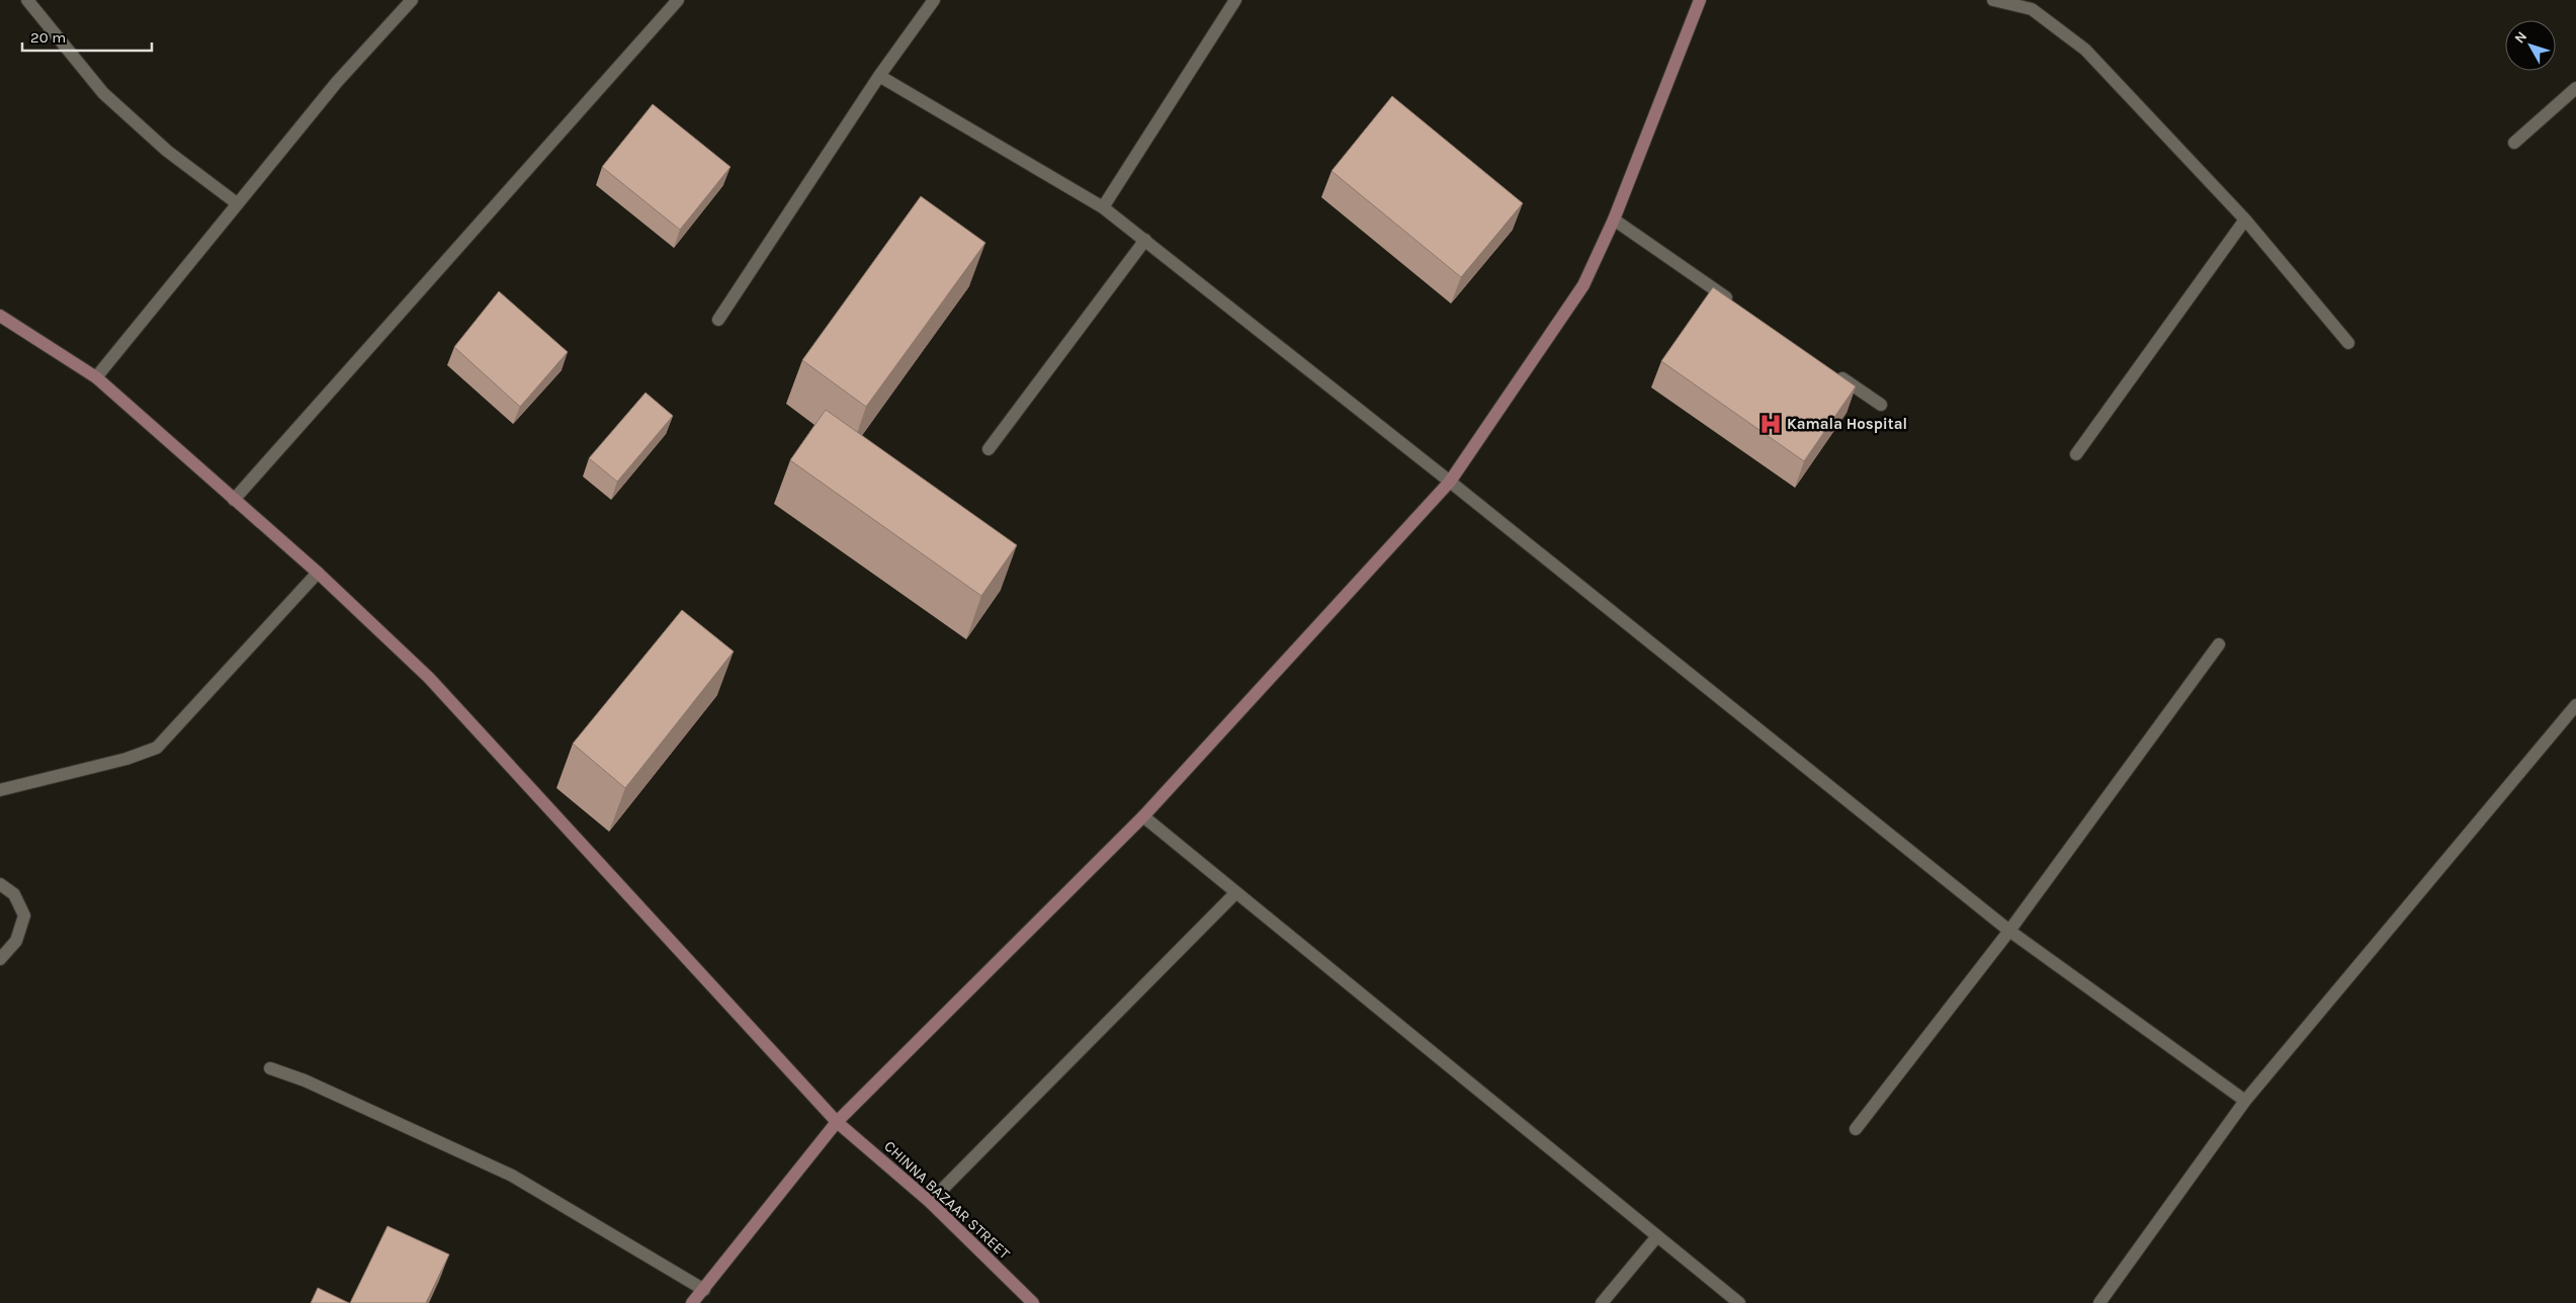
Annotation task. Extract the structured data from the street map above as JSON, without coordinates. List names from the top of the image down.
{
  "streets": {
    "street": ["CHINNA BAZAAR STREET"]
  },
  "places": {
    "hospital": ["Kamala Hospital"]
  },
  "scale_bar": "20 m",
  "north": "top left"
}
